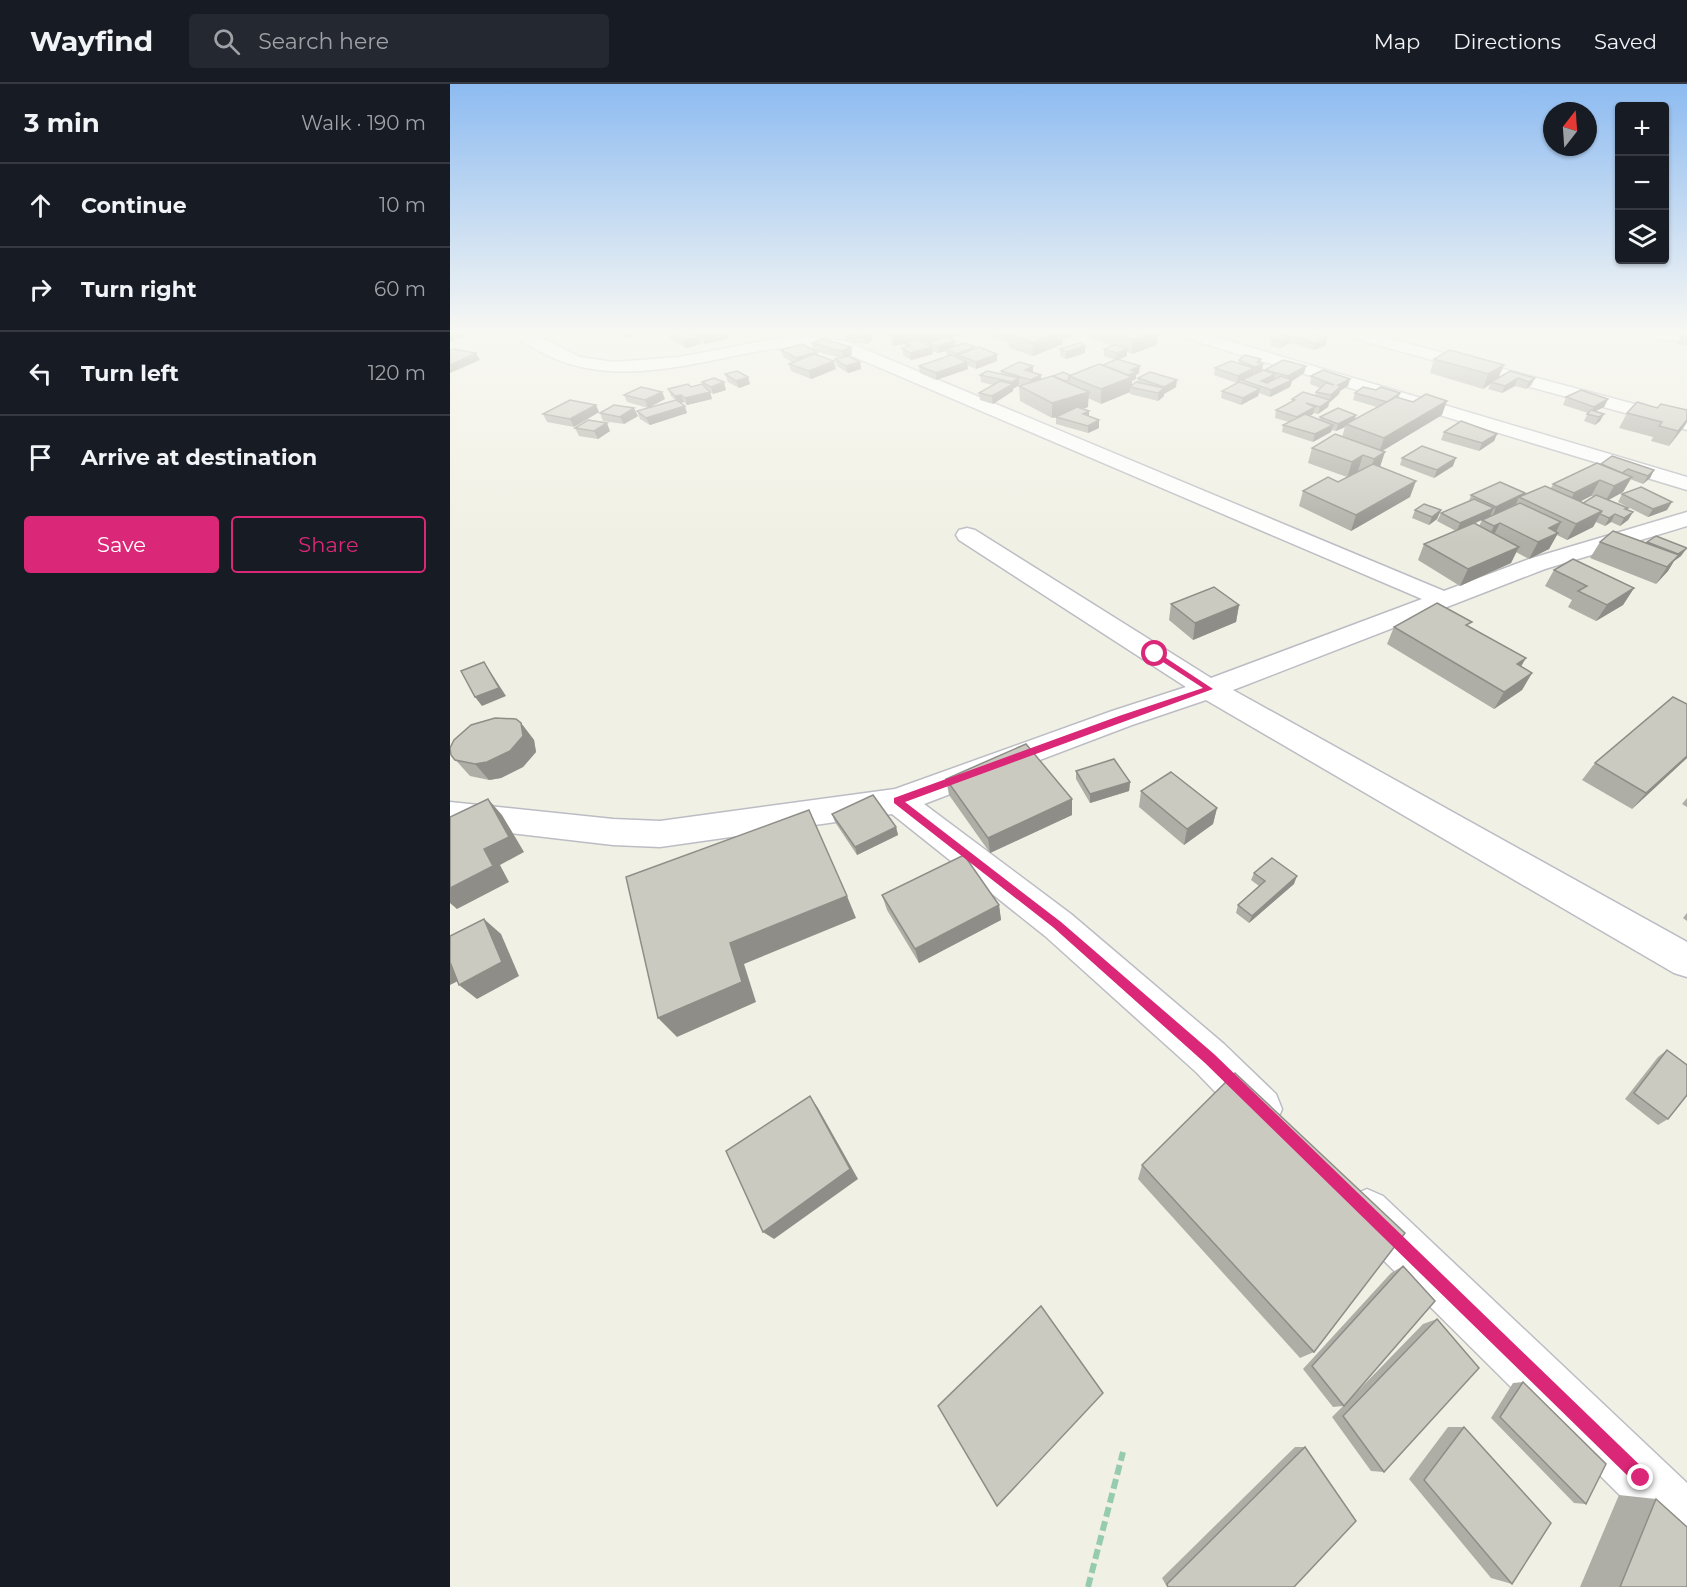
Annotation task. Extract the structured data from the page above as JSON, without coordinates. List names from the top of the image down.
{
  "north": "top",
  "page": {
    "header": "Wayfind",
    "search": "Search here",
    "nav": ["Map", "Directions", "Saved"],
    "heading": ["3 min", "Walk · 190 m"],
    "map_buttons": ["+", "−"],
    "list": [
      ["Continue", "10 m"],
      ["Turn right", "60 m"],
      ["Turn left", "120 m"],
      "Arrive at destination"
    ],
    "buttons": ["Save", "Share"]
  }
}
